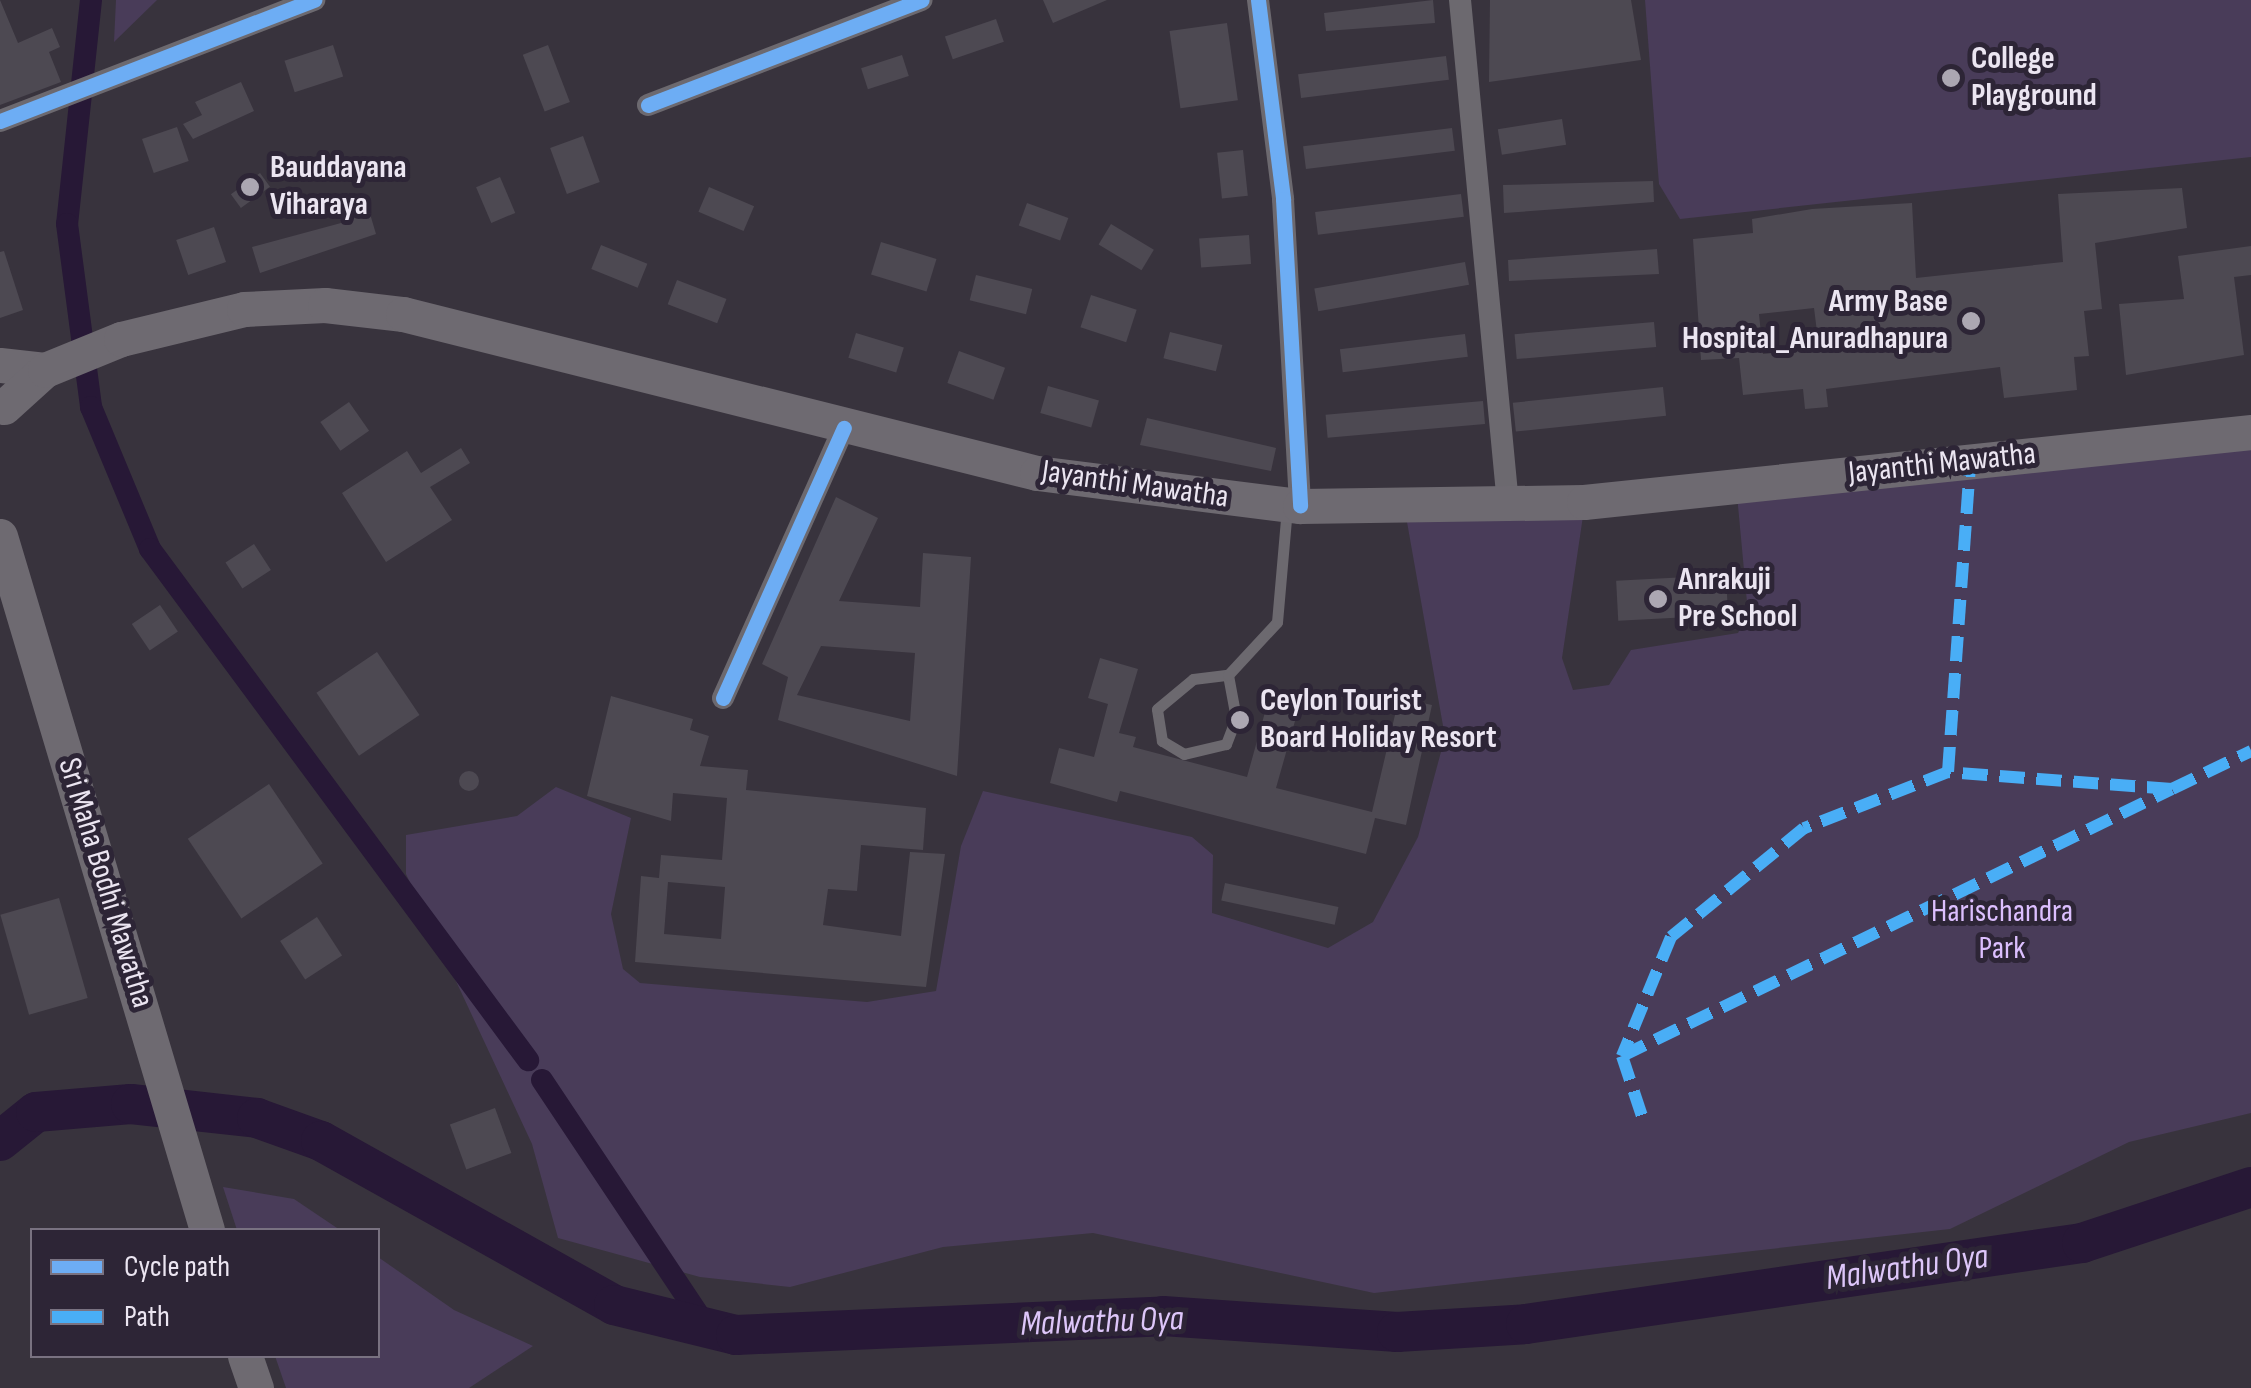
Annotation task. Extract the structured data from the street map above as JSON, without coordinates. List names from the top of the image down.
{
  "streets": {
    "main road": ["Jayanthi Mawatha", "Sri Maha Bodhi Mawatha"]
  },
  "water": ["Malwathu Oya"],
  "parks": ["Harischandra Park"],
  "places": [
    "College Playground",
    "Bauddayana Viharaya",
    "Army Base Hospital_Anuradhapura",
    "Anrakuji Pre School",
    "Ceylon Tourist Board Holiday Resort"
  ],
  "legend": ["Cycle path", "Path"]
}
